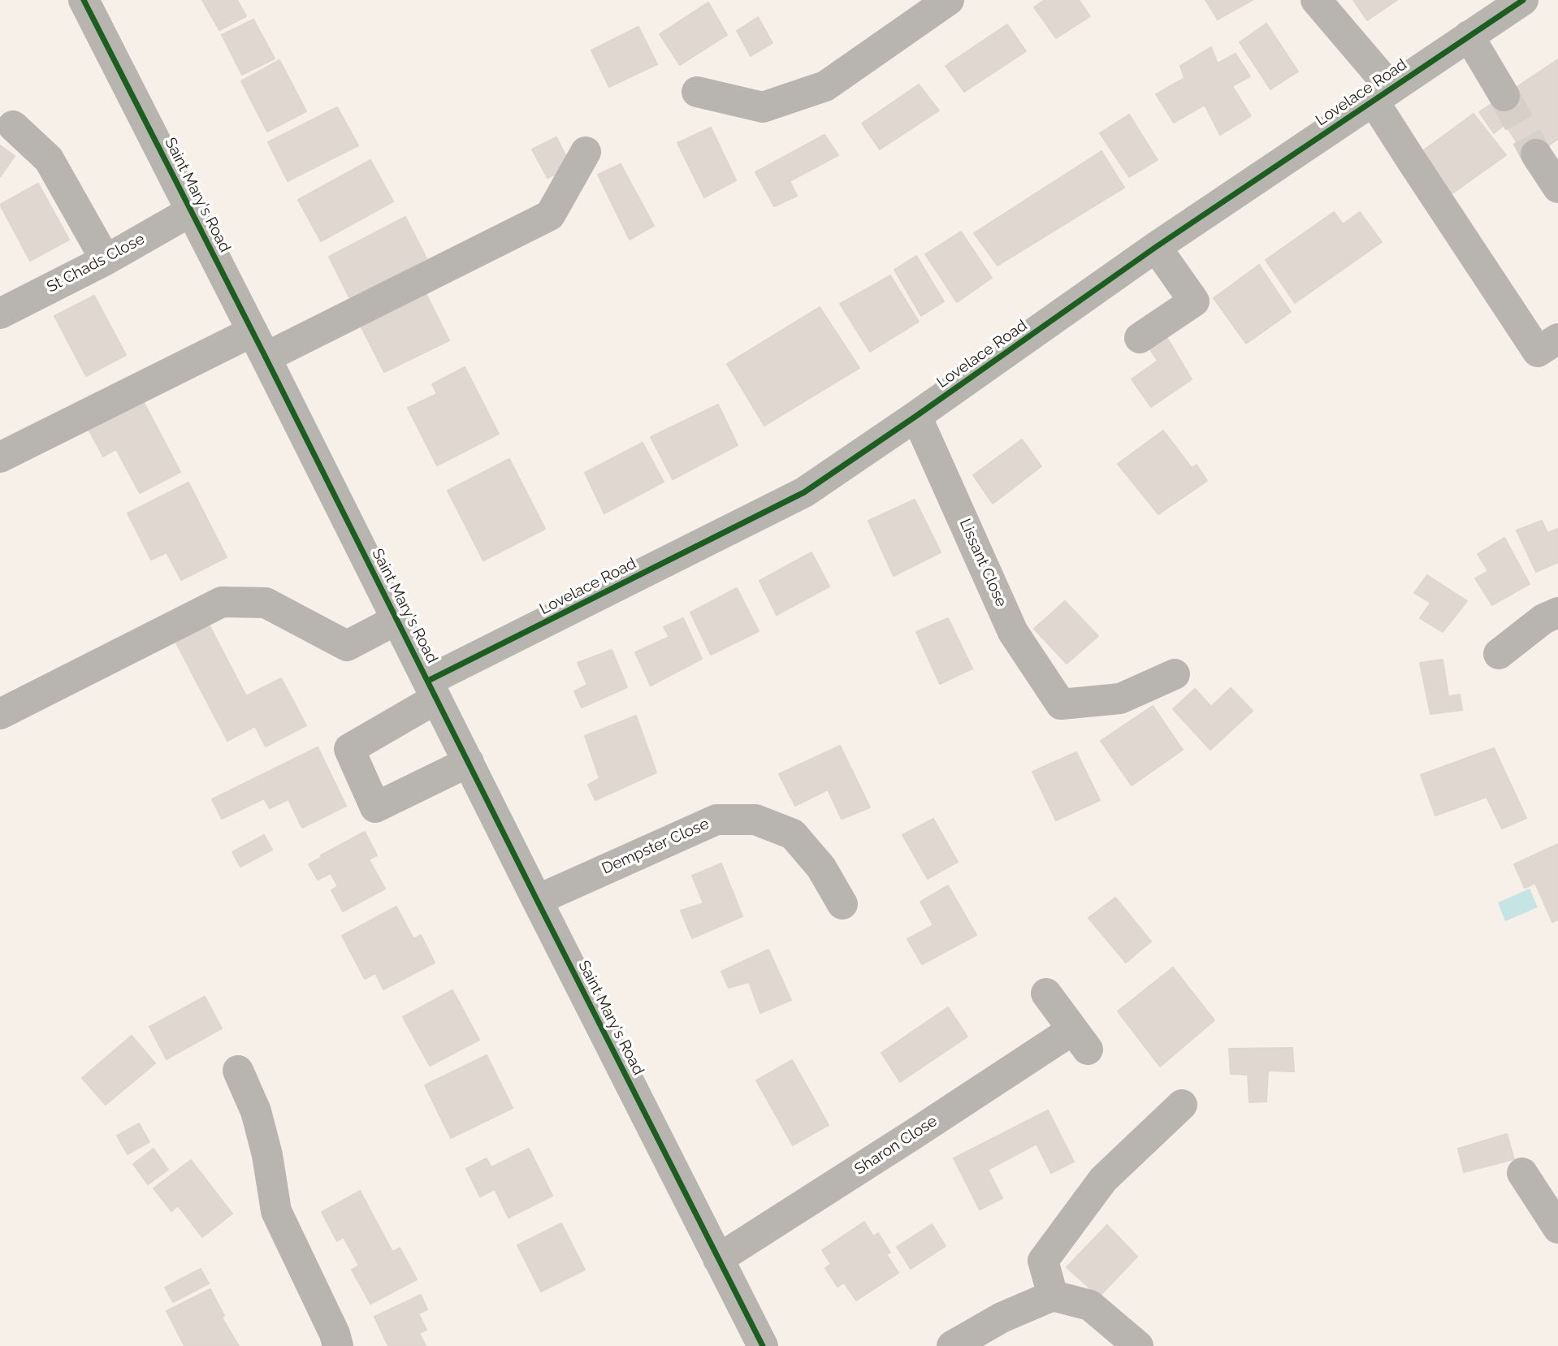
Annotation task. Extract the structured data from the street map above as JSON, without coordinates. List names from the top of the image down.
{
  "streets": {
    "street": [
      "Lovelace Road",
      "Saint Mary's Road",
      "St Chads Close",
      "Lissant Close",
      "Dempster Close",
      "Sharon Close"
    ]
  },
  "crossings": [
    ["Lovelace Road", "Saint Mary's Road"],
    ["Lovelace Road", "Lissant Close"],
    ["Saint Mary's Road", "St Chads Close"],
    ["Saint Mary's Road", "Dempster Close"],
    ["Saint Mary's Road", "Sharon Close"]
  ]
}
